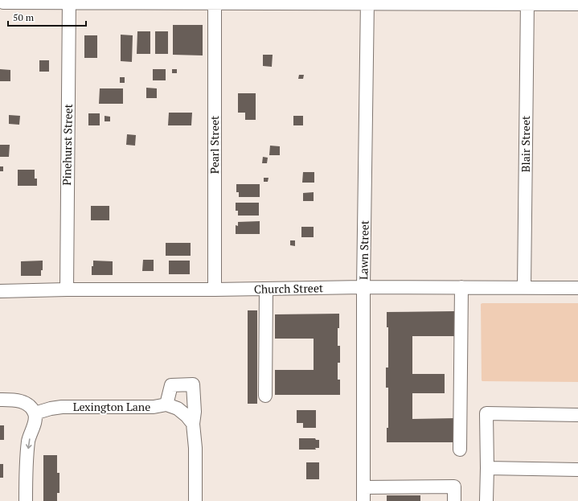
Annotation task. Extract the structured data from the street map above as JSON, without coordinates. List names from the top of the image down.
{
  "streets": {
    "street": [
      "Blair Street",
      "Pinehurst Street",
      "Pearl Street",
      "Lawn Street",
      "Church Street",
      "Lexington Lane"
    ]
  },
  "crossings": [
    ["Blair Street", "Church Street"],
    ["Pinehurst Street", "Church Street"],
    ["Pearl Street", "Church Street"],
    ["Lawn Street", "Church Street"]
  ],
  "scale_bar": "50 m"
}
